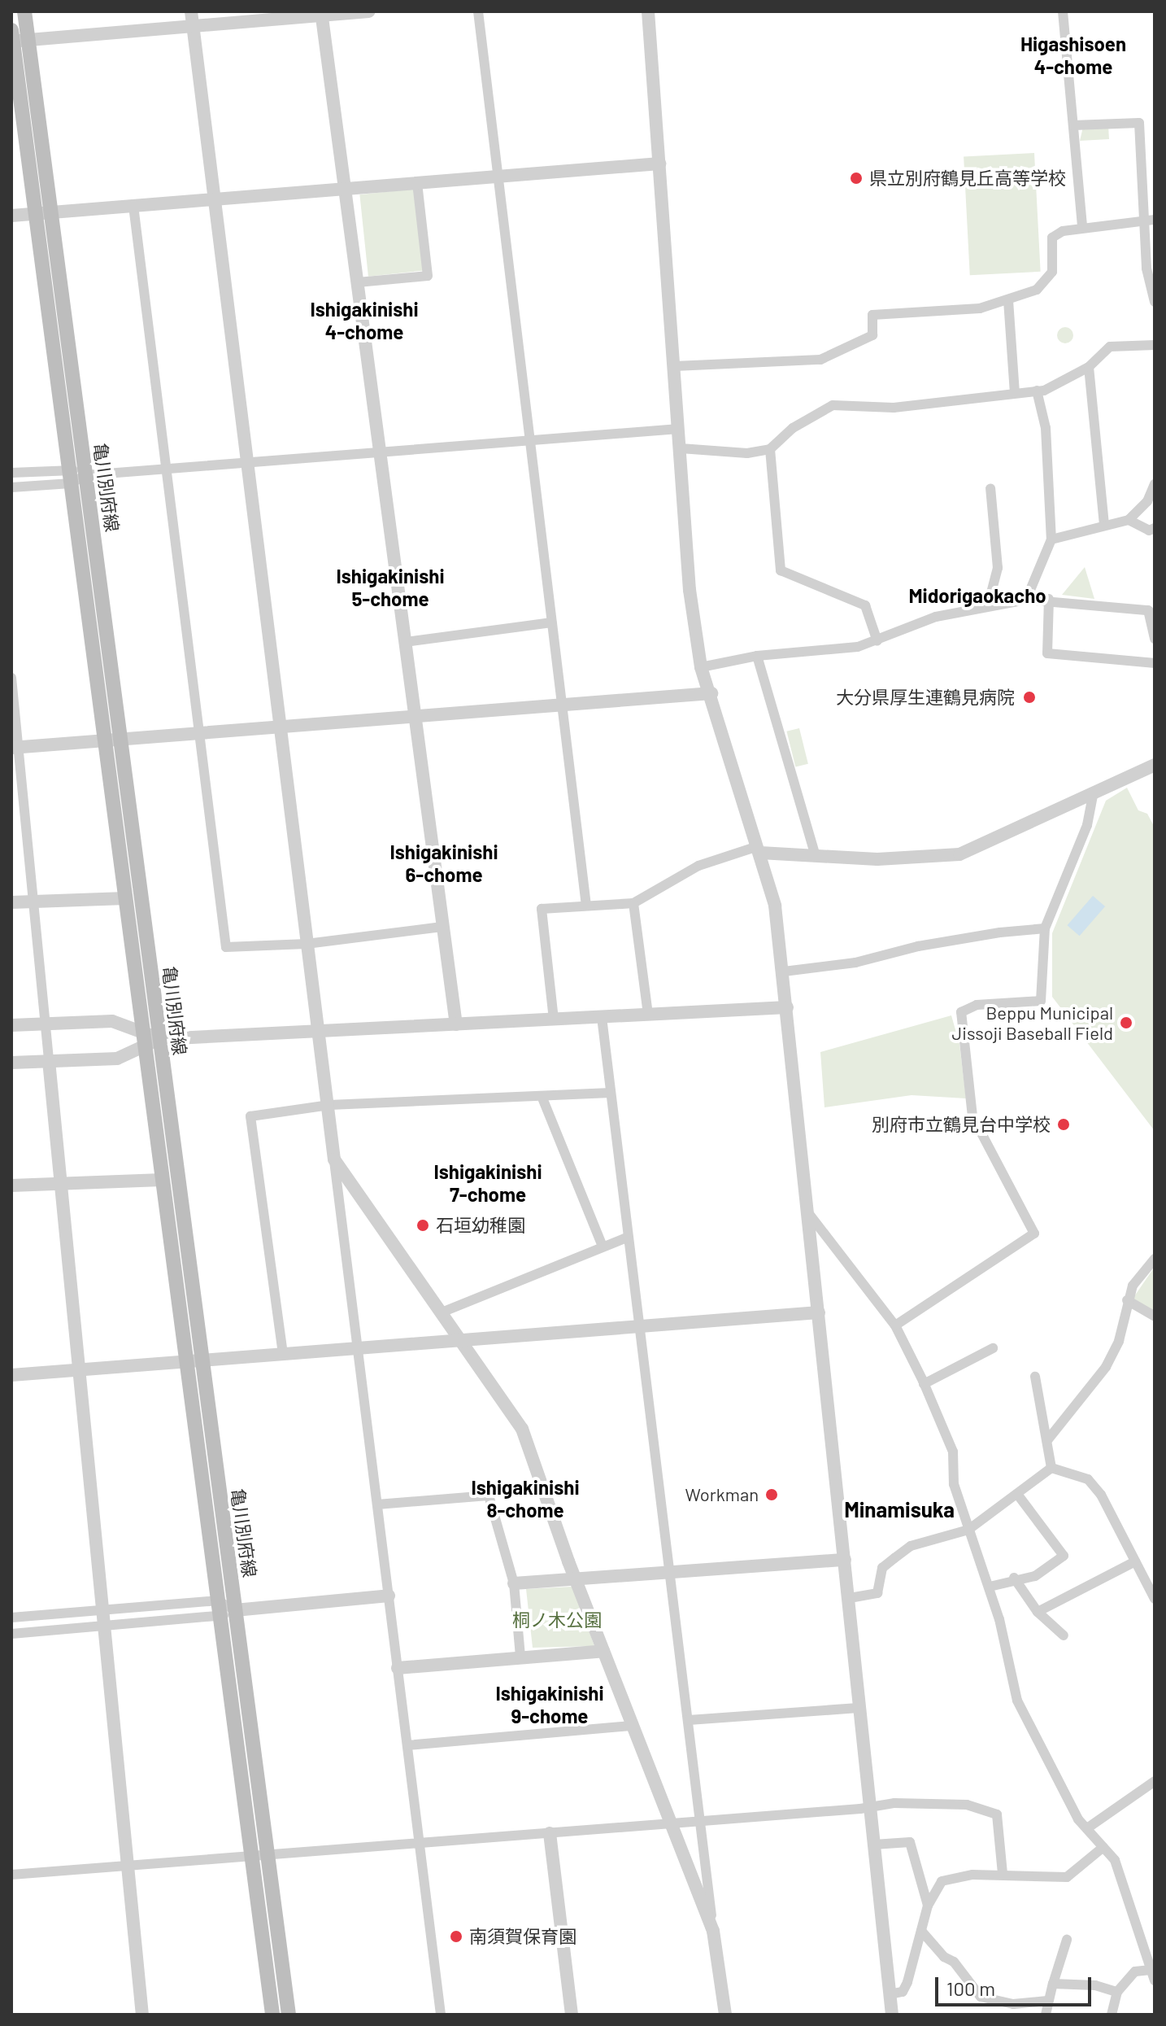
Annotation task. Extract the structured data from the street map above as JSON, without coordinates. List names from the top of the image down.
{
  "streets": {
    "main road": ["亀川別府線"]
  },
  "districts": [
    "Higashisoen 4-chome",
    "Ishigakinishi 4-chome",
    "Ishigakinishi 5-chome",
    "Midorigaokacho",
    "Ishigakinishi 6-chome",
    "Ishigakinishi 7-chome",
    "Ishigakinishi 8-chome",
    "Minamisuka",
    "Ishigakinishi 9-chome"
  ],
  "parks": ["桐ノ木公園"],
  "places": [
    "県立別府鶴見丘高等学校",
    "大分県厚生連鶴見病院",
    "Beppu Municipal Jissoji Baseball Field",
    "別府市立鶴見台中学校",
    "石垣幼稚園",
    "Workman",
    "南須賀保育園"
  ],
  "scale_bar": "100 m"
}
